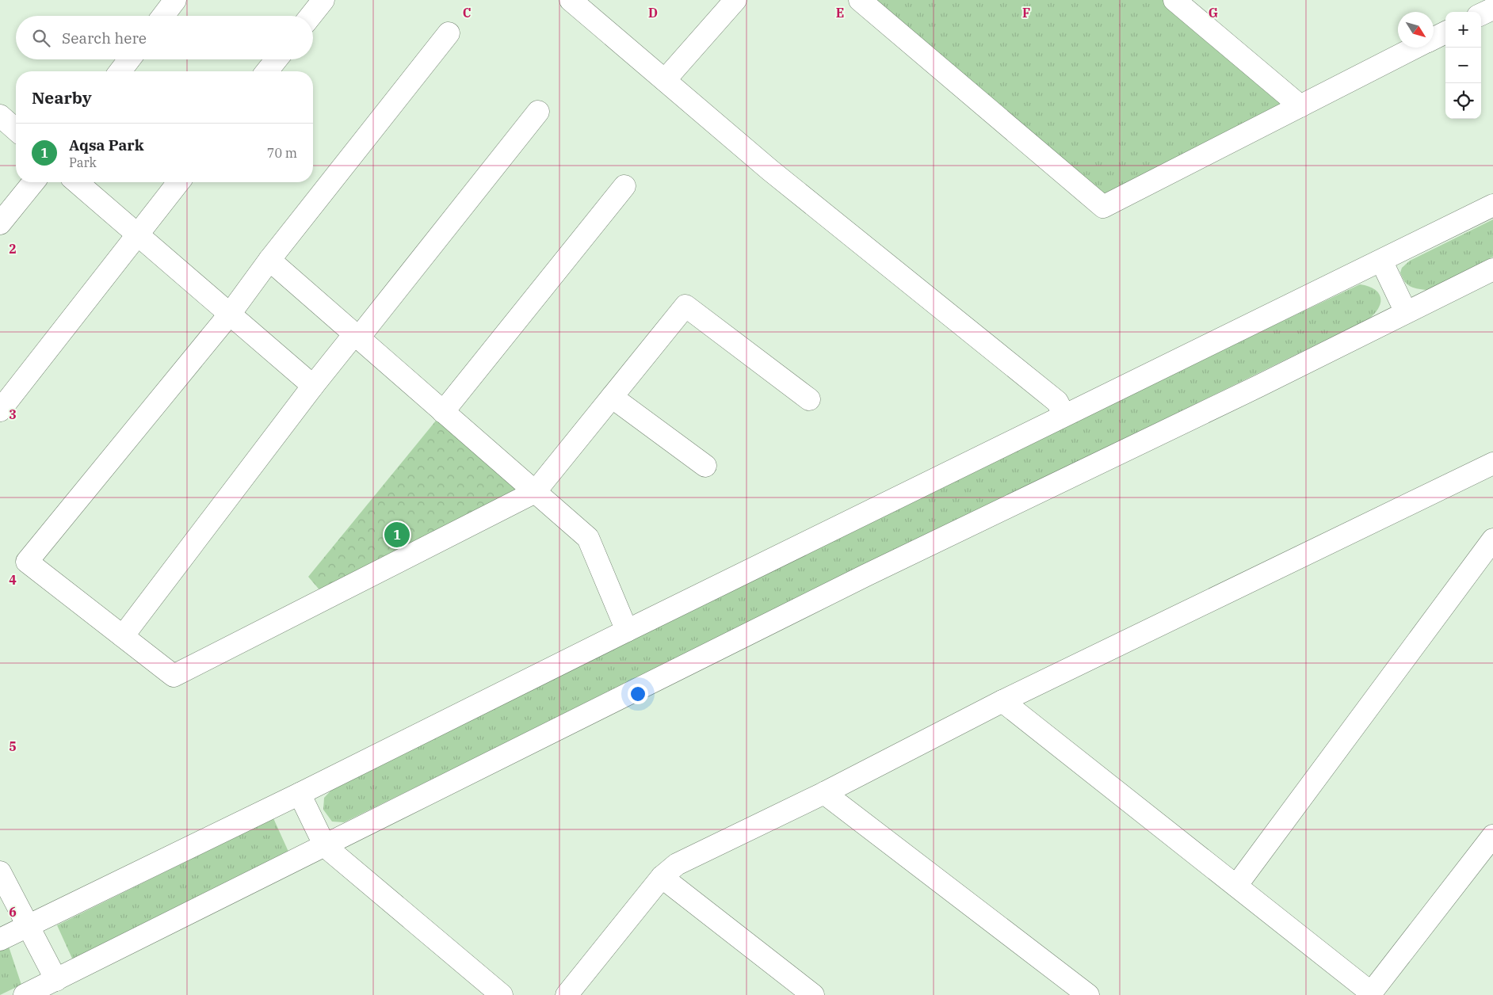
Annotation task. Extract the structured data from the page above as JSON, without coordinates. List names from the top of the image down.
{
  "north": "bottom right",
  "page": {
    "map_buttons": ["+", "−"],
    "search": "Search here",
    "heading": "Nearby",
    "list": [
      {
        "mark": "1",
        "name": "Aqsa Park",
        "note": "Park",
        "value": "70 m"
      }
    ],
    "pins": "1"
  },
  "grid": {
    "columns": [
      "C",
      "D",
      "E",
      "F",
      "G"
    ],
    "rows": [
      "2",
      "3",
      "4",
      "5",
      "6"
    ]
  }
}
